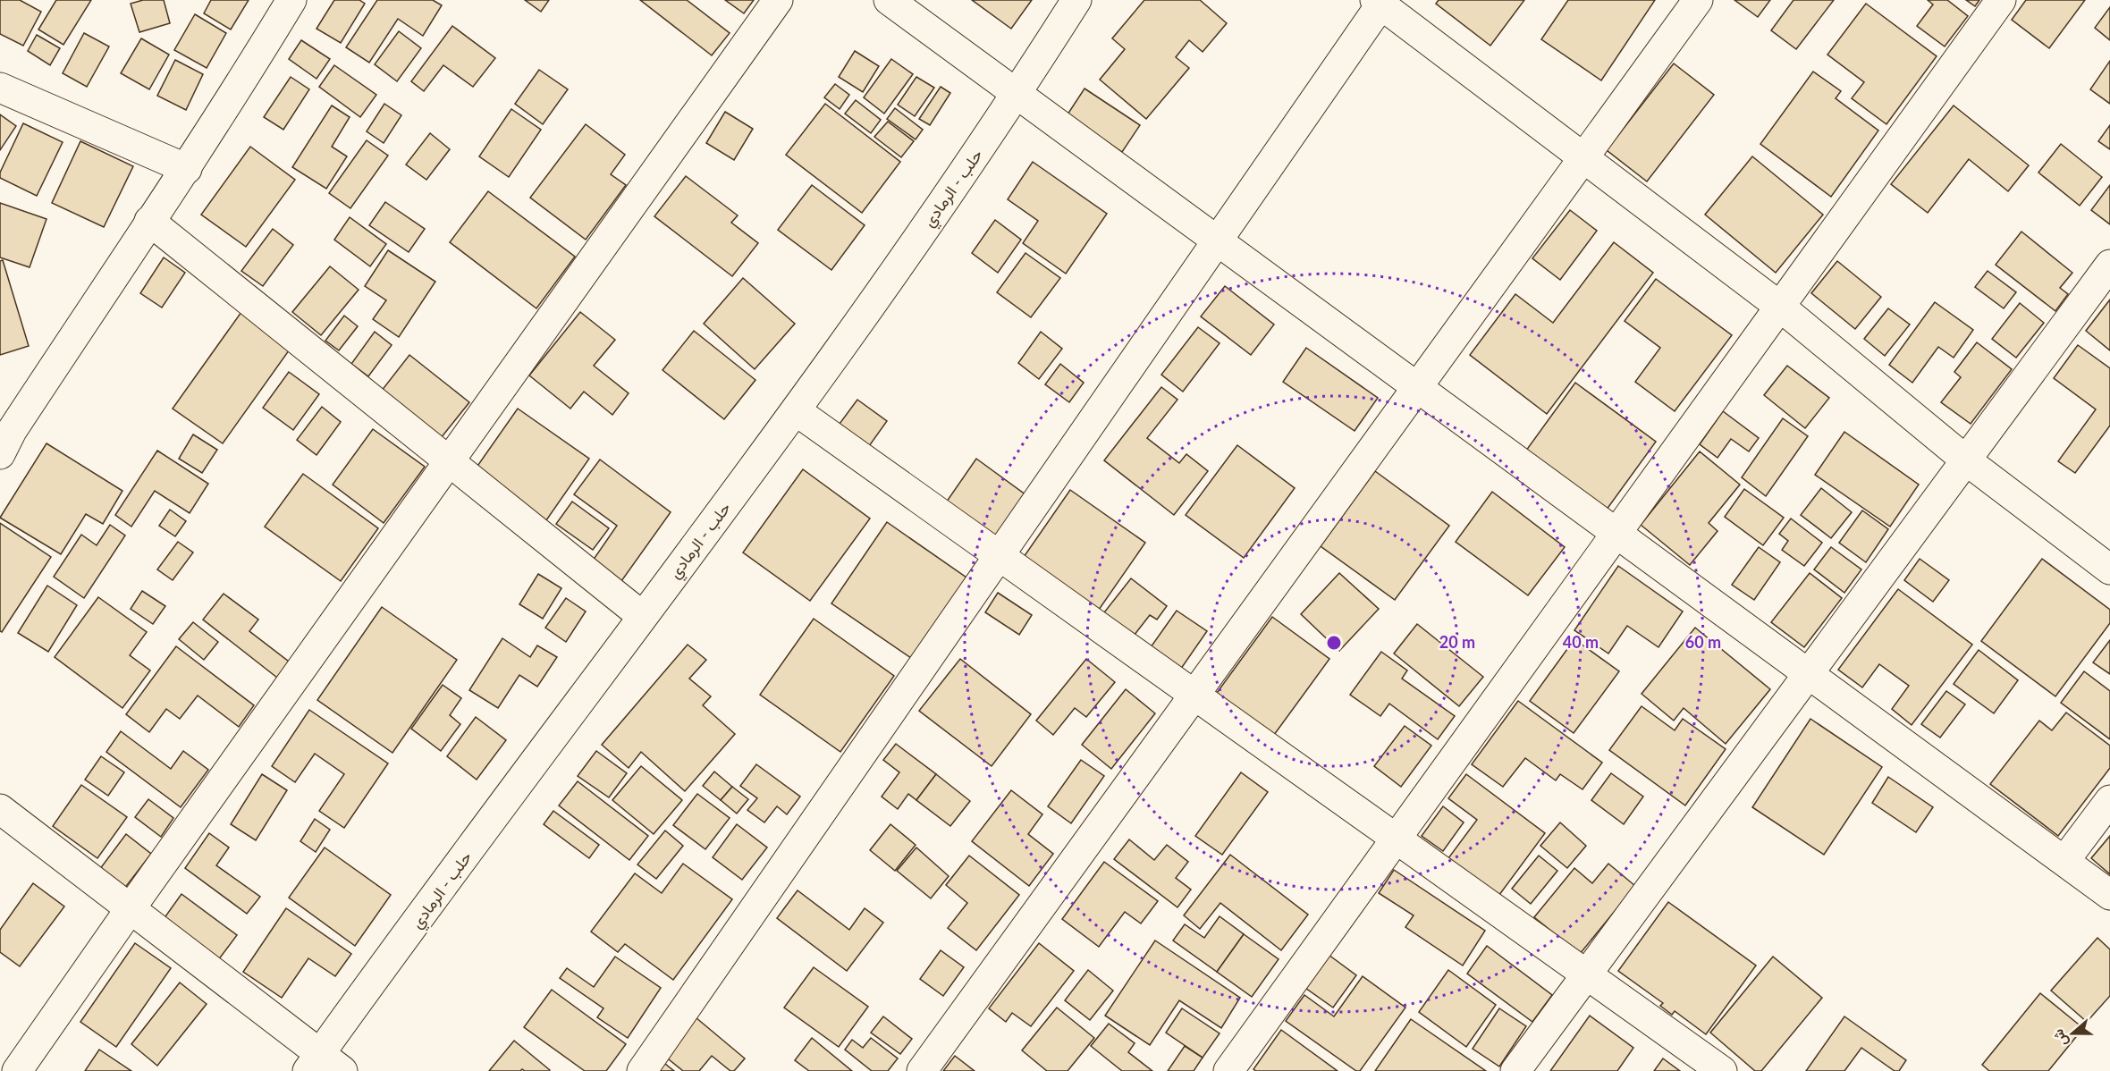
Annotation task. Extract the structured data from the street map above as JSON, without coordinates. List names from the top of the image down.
{
  "streets": {
    "main road": ["حلب - الرمادي"]
  },
  "north": "left",
  "rings": ["20 m", "40 m", "60 m"]
}
